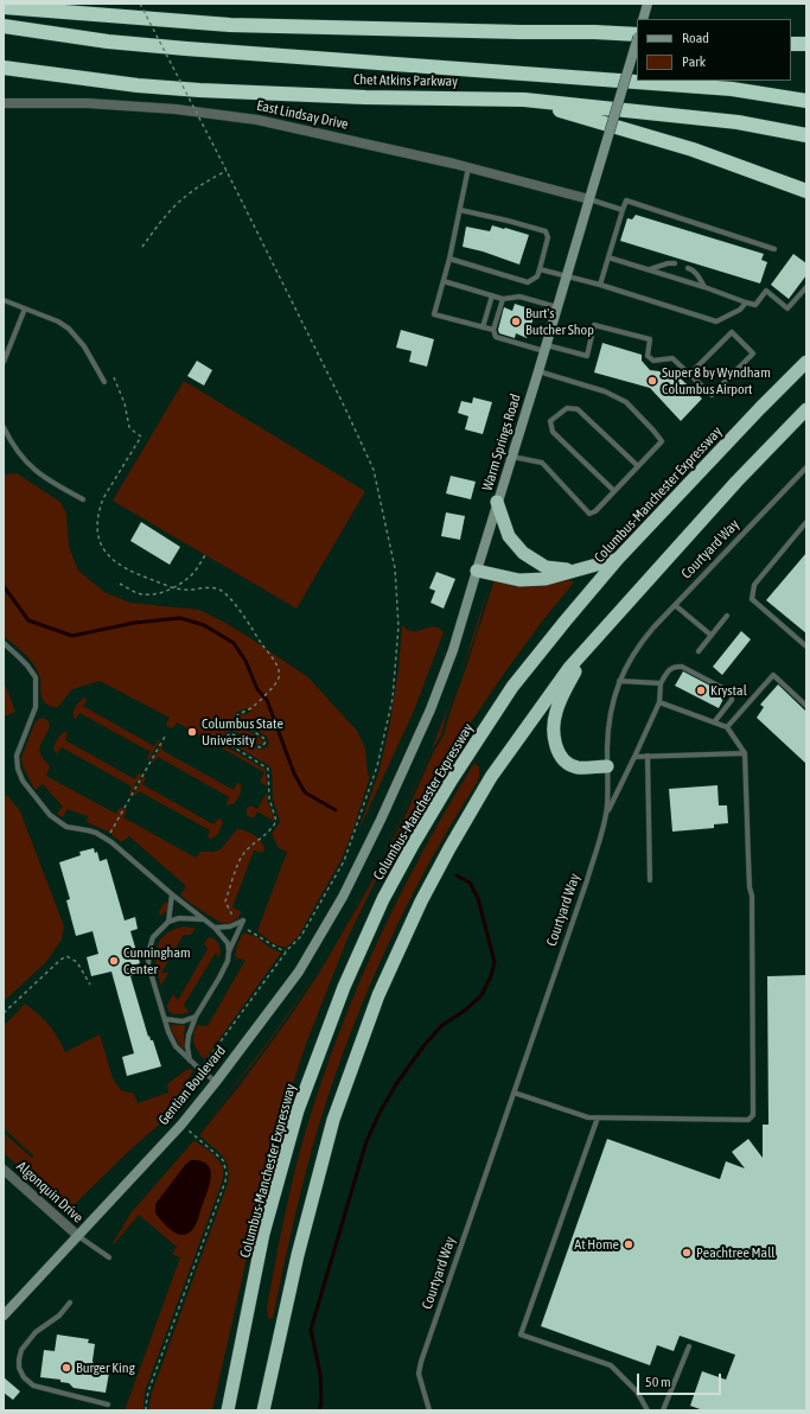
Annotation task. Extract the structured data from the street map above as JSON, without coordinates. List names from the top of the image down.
{
  "streets": {
    "highway": ["Chet Atkins Parkway", "Columbus-Manchester Expressway"],
    "main road": ["Warm Springs Road", "Gentian Boulevard"],
    "street": ["East Lindsay Drive", "Algonquin Drive"],
    "lane": ["Courtyard Way"]
  },
  "crossings": [
    ["East Lindsay Drive", "Warm Springs Road"],
    ["Warm Springs Road", "Gentian Boulevard"],
    ["Gentian Boulevard", "Algonquin Drive"]
  ],
  "places": [
    "Burt's Butcher Shop",
    "Super 8 by Wyndham Columbus Airport",
    "Krystal",
    "Columbus State University",
    "Cunningham Center",
    "At Home",
    "Peachtree Mall",
    "Burger King"
  ],
  "legend": ["Road", "Park"],
  "scale_bar": "50 m"
}
